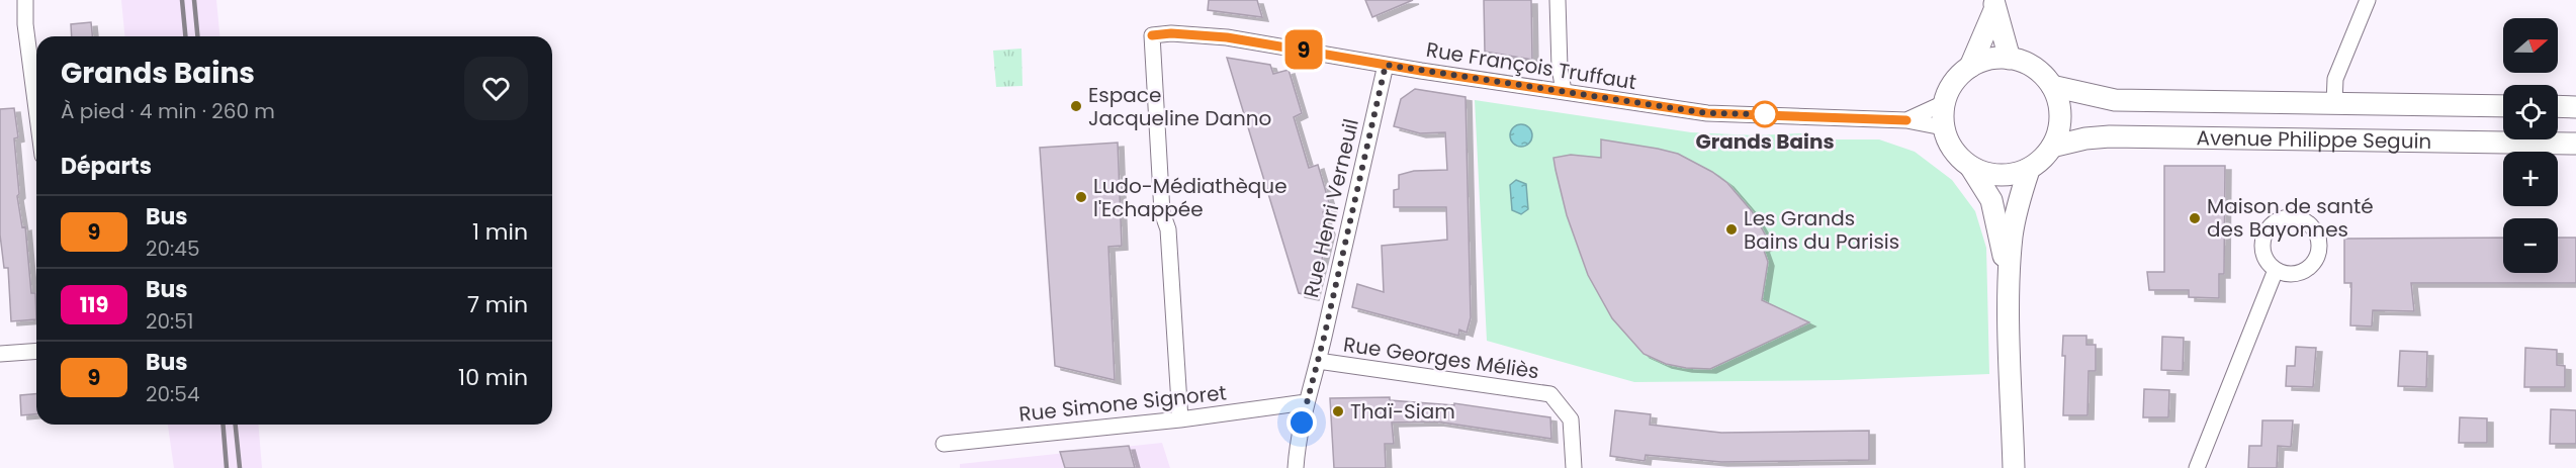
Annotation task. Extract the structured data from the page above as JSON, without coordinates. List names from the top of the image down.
{
  "streets": {
    "main road": ["Avenue Philippe Seguin"],
    "street": [
      "Rue François Truffaut",
      "Rue Henri Verneuil",
      "Rue Georges Méliès",
      "Rue Simone Signoret"
    ]
  },
  "crossings": [
    ["Rue François Truffaut", "Rue Henri Verneuil"],
    ["Rue François Truffaut", "Rue Simone Signoret"],
    ["Rue Henri Verneuil", "Rue Georges Méliès"],
    ["Rue Henri Verneuil", "Rue Simone Signoret"]
  ],
  "places": [
    "Espace Jacqueline Danno",
    "Grands Bains",
    "Ludo-Médiathèque l'Echappée",
    "Maison de santé des Bayonnes",
    "Les Grands Bains du Parisis",
    "Thaï-Siam"
  ],
  "lines": ["bus line 9"],
  "north": "right",
  "page": {
    "on_map": "9",
    "map_buttons": ["+", "−"],
    "heading": [
      ["Grands Bains", "À pied · 4 min · 260 m"],
      "Départs"
    ],
    "list": [
      {
        "mark": "9",
        "name": "Bus",
        "note": "20:45",
        "value": "1 min"
      },
      {
        "mark": "119",
        "name": "Bus",
        "note": "20:51",
        "value": "7 min"
      },
      {
        "mark": "9",
        "name": "Bus",
        "note": "20:54",
        "value": "10 min"
      }
    ]
  }
}
